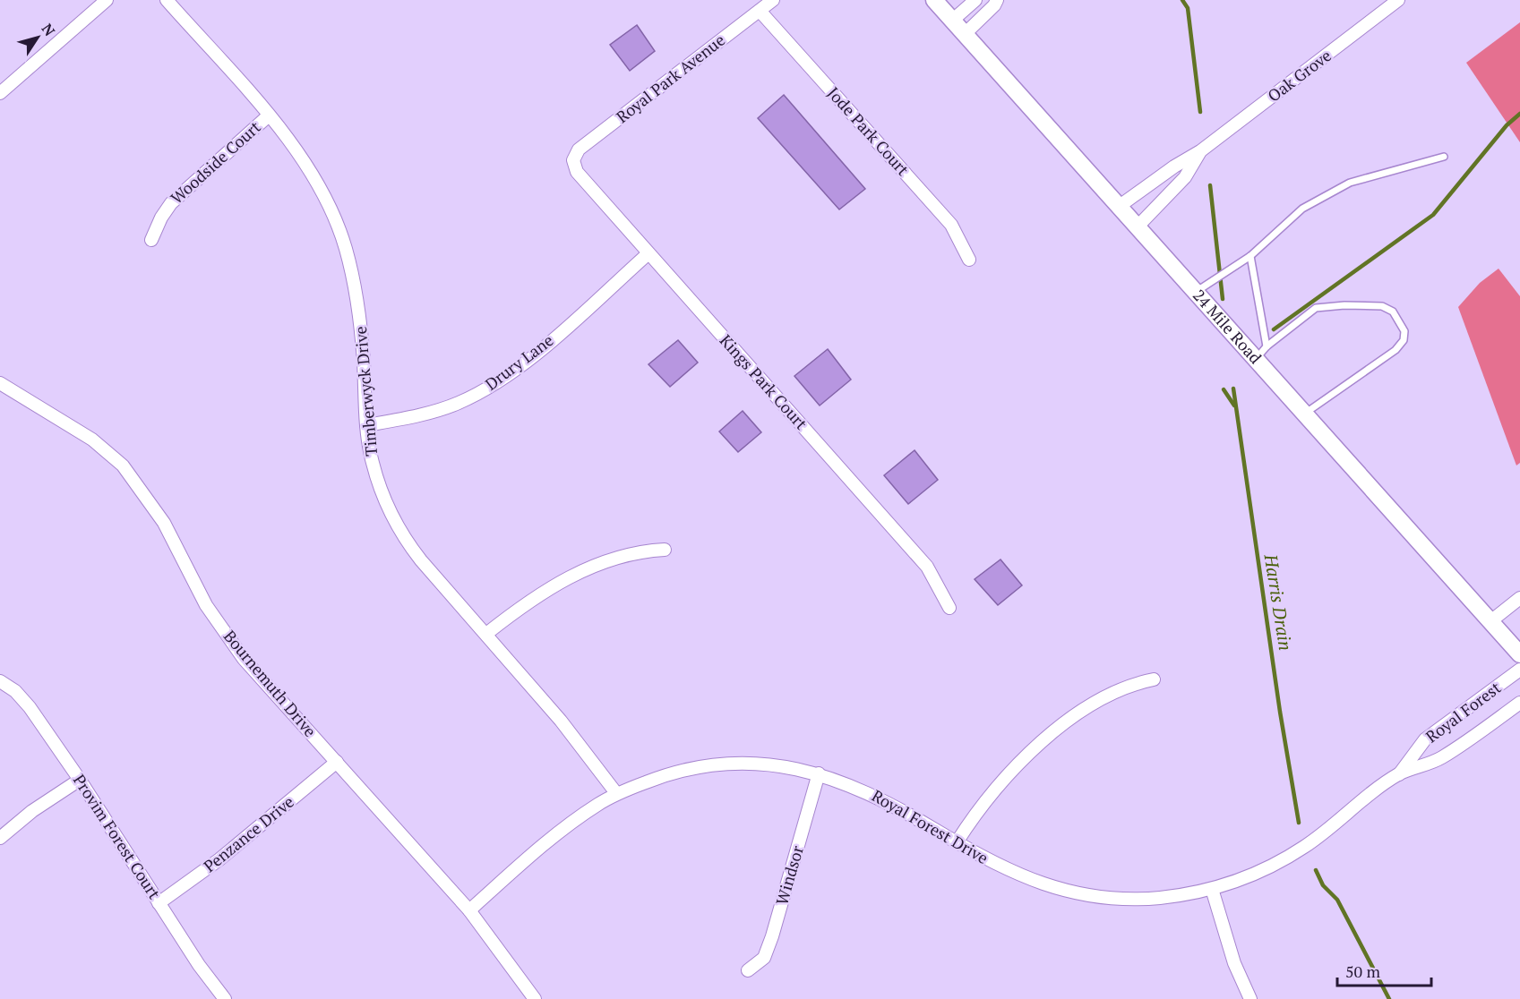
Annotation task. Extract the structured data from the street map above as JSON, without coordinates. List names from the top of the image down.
{
  "streets": {
    "street": [
      "Oak Grove",
      "Royal Park Avenue",
      "Jode Park Court",
      "Woodside Court",
      "24 Mile Road",
      "Drury Lane",
      "Kings Park Court",
      "Timberwyck Drive",
      "Bournemuth Drive",
      "Royal Forest",
      "Royal Forest Drive",
      "Penzance Drive",
      "Provim Forest Court",
      "Windsor"
    ]
  },
  "crossings": [
    ["Oak Grove", "24 Mile Road"],
    ["Royal Park Avenue", "Jode Park Court"],
    ["Royal Park Avenue", "Kings Park Court"],
    ["Woodside Court", "Timberwyck Drive"],
    ["Drury Lane", "Kings Park Court"],
    ["Drury Lane", "Timberwyck Drive"],
    ["Timberwyck Drive", "Royal Forest Drive"],
    ["Bournemuth Drive", "Royal Forest Drive"],
    ["Bournemuth Drive", "Penzance Drive"],
    ["Royal Forest", "Royal Forest Drive"],
    ["Royal Forest Drive", "Windsor"],
    ["Penzance Drive", "Provim Forest Court"]
  ],
  "water": ["Harris Drain"],
  "scale_bar": "50 m",
  "north": "top right"
}
